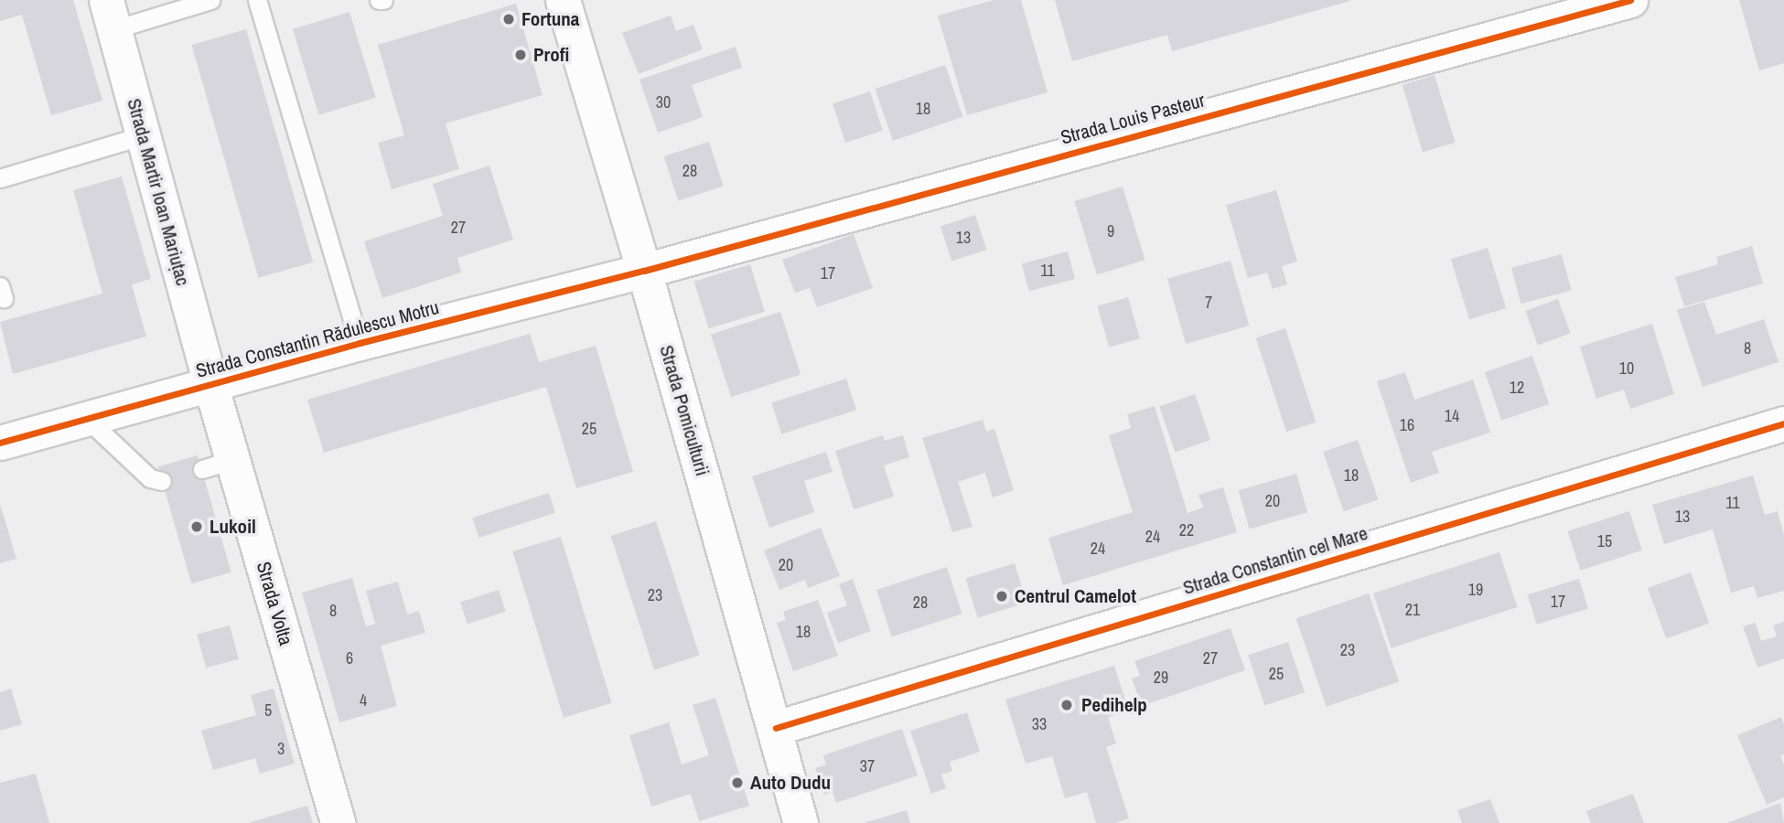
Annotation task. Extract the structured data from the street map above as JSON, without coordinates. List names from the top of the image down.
{
  "streets": {
    "street": [
      "Strada Louis Pasteur",
      "Strada Martir Ioan Mariuțac",
      "Strada Constantin Rădulescu Motru",
      "Strada Pomiculturii",
      "Strada Constantin cel Mare",
      "Strada Volta"
    ]
  },
  "crossings": [
    ["Strada Louis Pasteur", "Strada Constantin Rădulescu Motru"],
    ["Strada Louis Pasteur", "Strada Pomiculturii"],
    ["Strada Martir Ioan Mariuțac", "Strada Constantin Rădulescu Motru"],
    ["Strada Martir Ioan Mariuțac", "Strada Volta"],
    ["Strada Constantin Rădulescu Motru", "Strada Pomiculturii"],
    ["Strada Constantin Rădulescu Motru", "Strada Volta"],
    ["Strada Pomiculturii", "Strada Constantin cel Mare"]
  ],
  "places": [
    "Fortuna",
    "Profi",
    "Lukoil",
    "Centrul Camelot",
    "Pedihelp",
    "Auto Dudu"
  ],
  "house_numbers": [
    "30",
    "18",
    "28",
    "27",
    "9",
    "13",
    "11",
    "17",
    "7",
    "8",
    "10",
    "12",
    "14",
    "16",
    "25",
    "18",
    "20",
    "11",
    "13",
    "22",
    "24",
    "15",
    "24",
    "20",
    "19",
    "23",
    "17",
    "28",
    "21",
    "8",
    "18",
    "23",
    "6",
    "27",
    "25",
    "29",
    "4",
    "5",
    "33",
    "3",
    "37"
  ]
}
